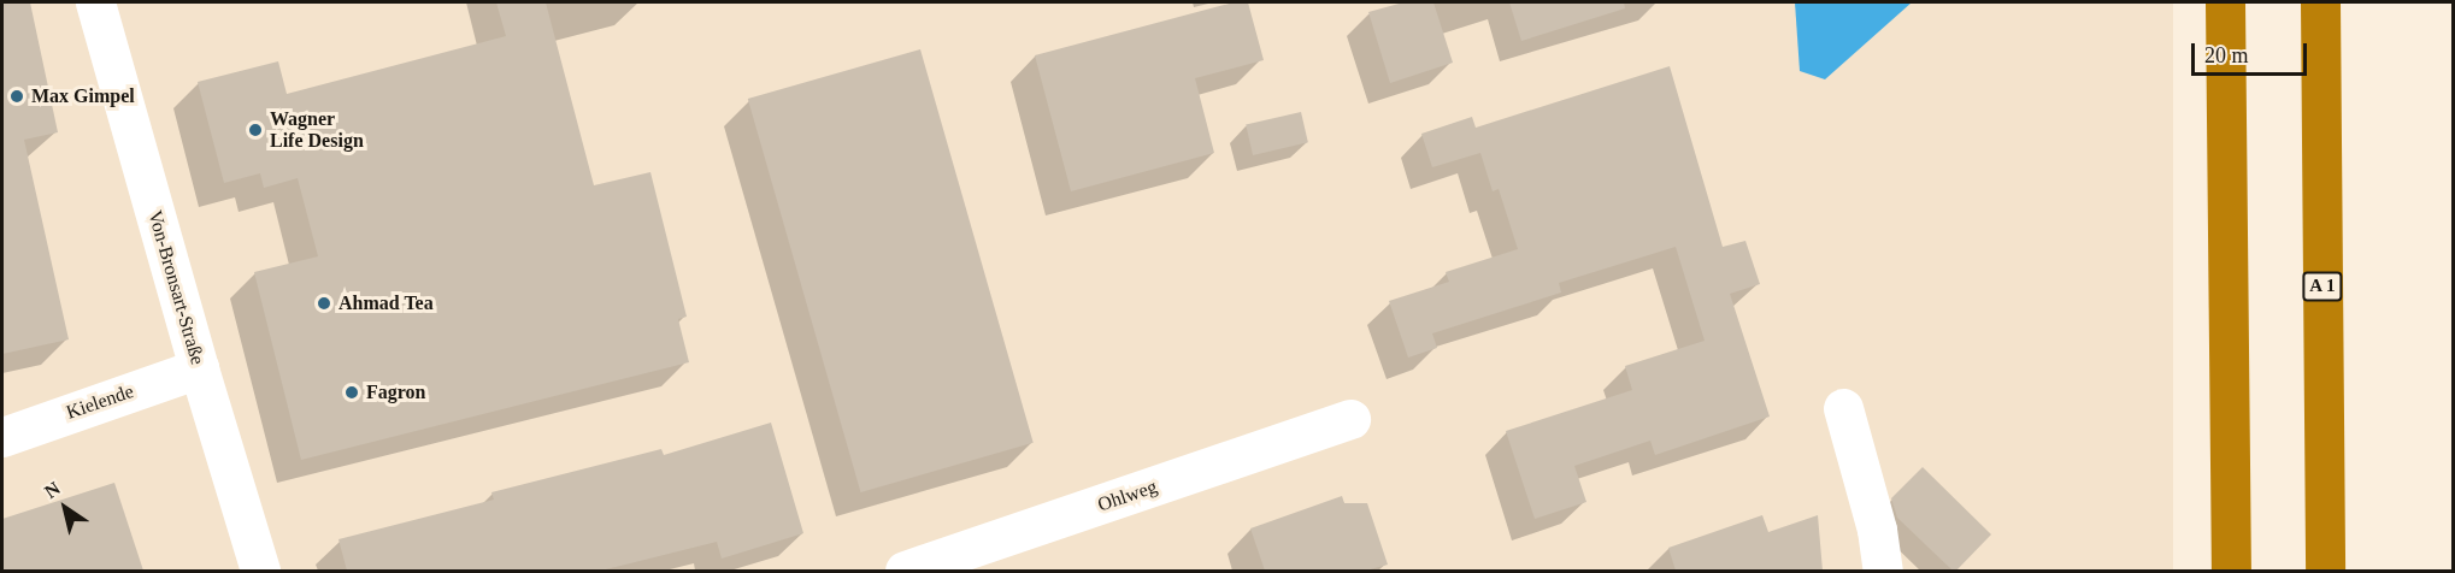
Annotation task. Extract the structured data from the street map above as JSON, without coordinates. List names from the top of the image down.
{
  "streets": {
    "highway": ["A 1"],
    "street": ["Von-Bronsart-Straße", "Kielende", "Ohlweg"]
  },
  "crossings": [
    ["Von-Bronsart-Straße", "Kielende"]
  ],
  "places": [
    "Max Gimpel",
    "Wagner Life Design",
    "Ahmad Tea",
    "Fagron"
  ],
  "scale_bar": "20 m",
  "north": "top left"
}
